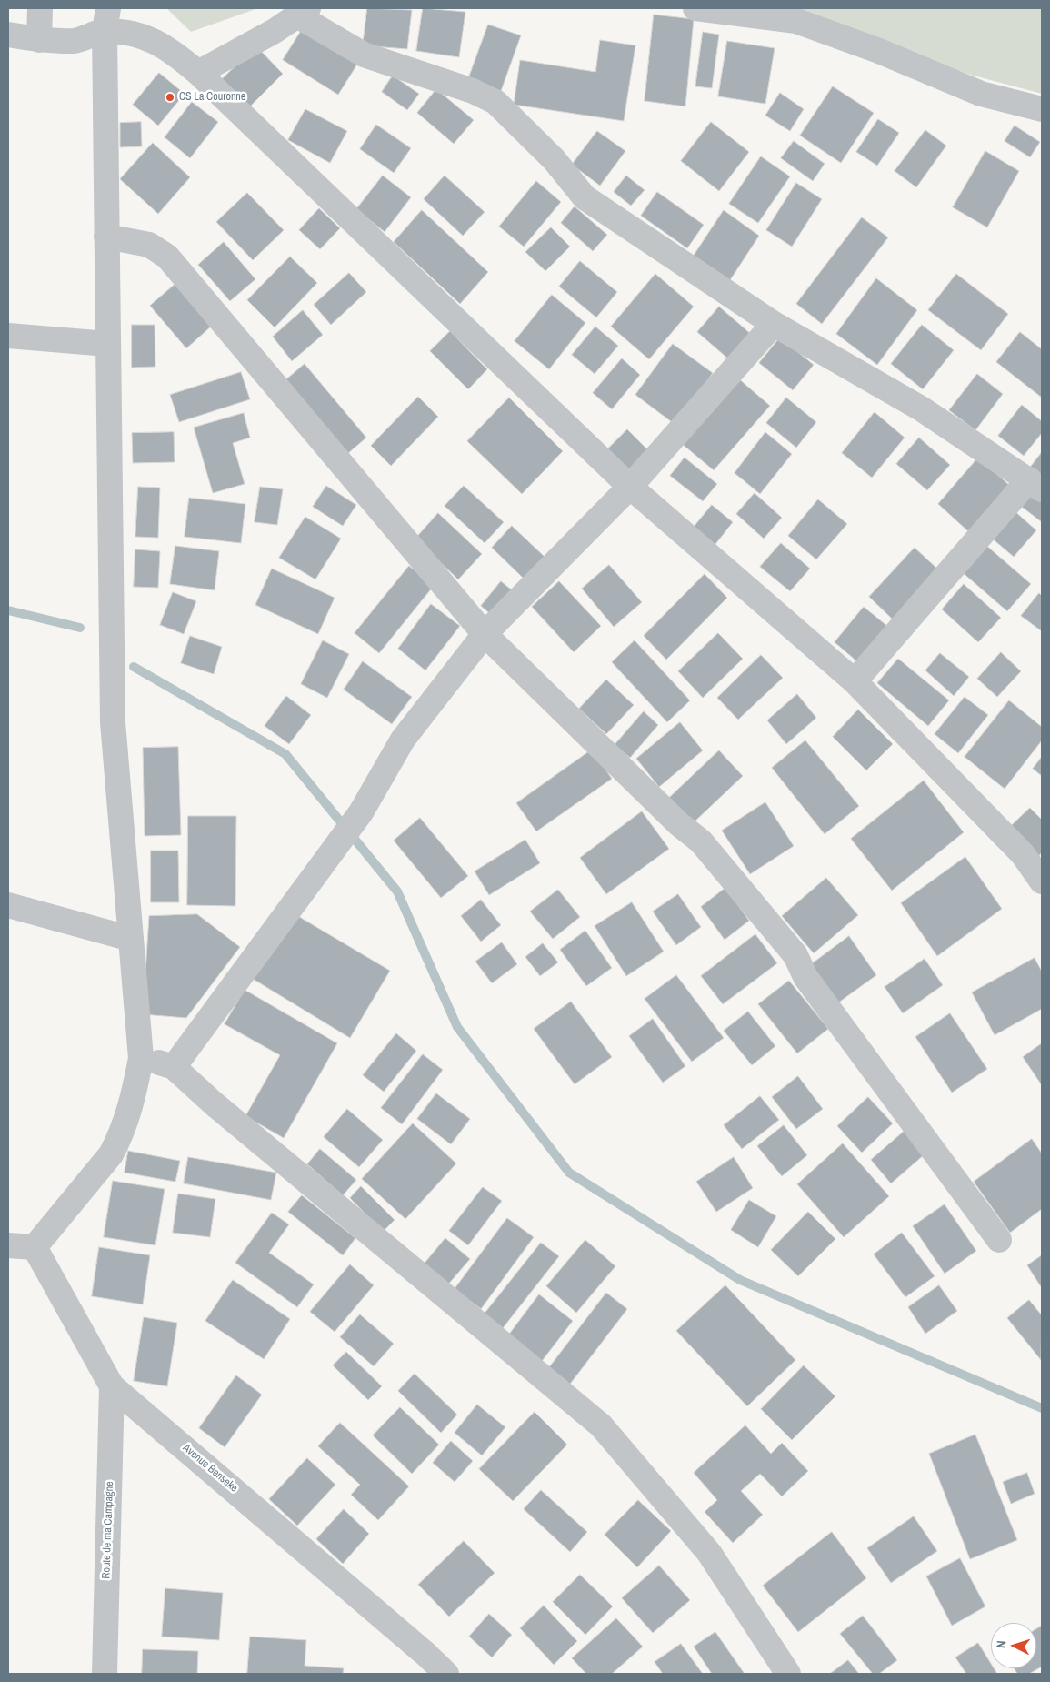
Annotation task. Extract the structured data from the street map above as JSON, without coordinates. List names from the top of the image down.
{
  "streets": {
    "street": ["Avenue Benseke", "Route de ma Campagne"]
  },
  "crossings": [
    ["Avenue Benseke", "Route de ma Campagne"]
  ],
  "places": ["CS La Couronne"],
  "north": "left"
}
